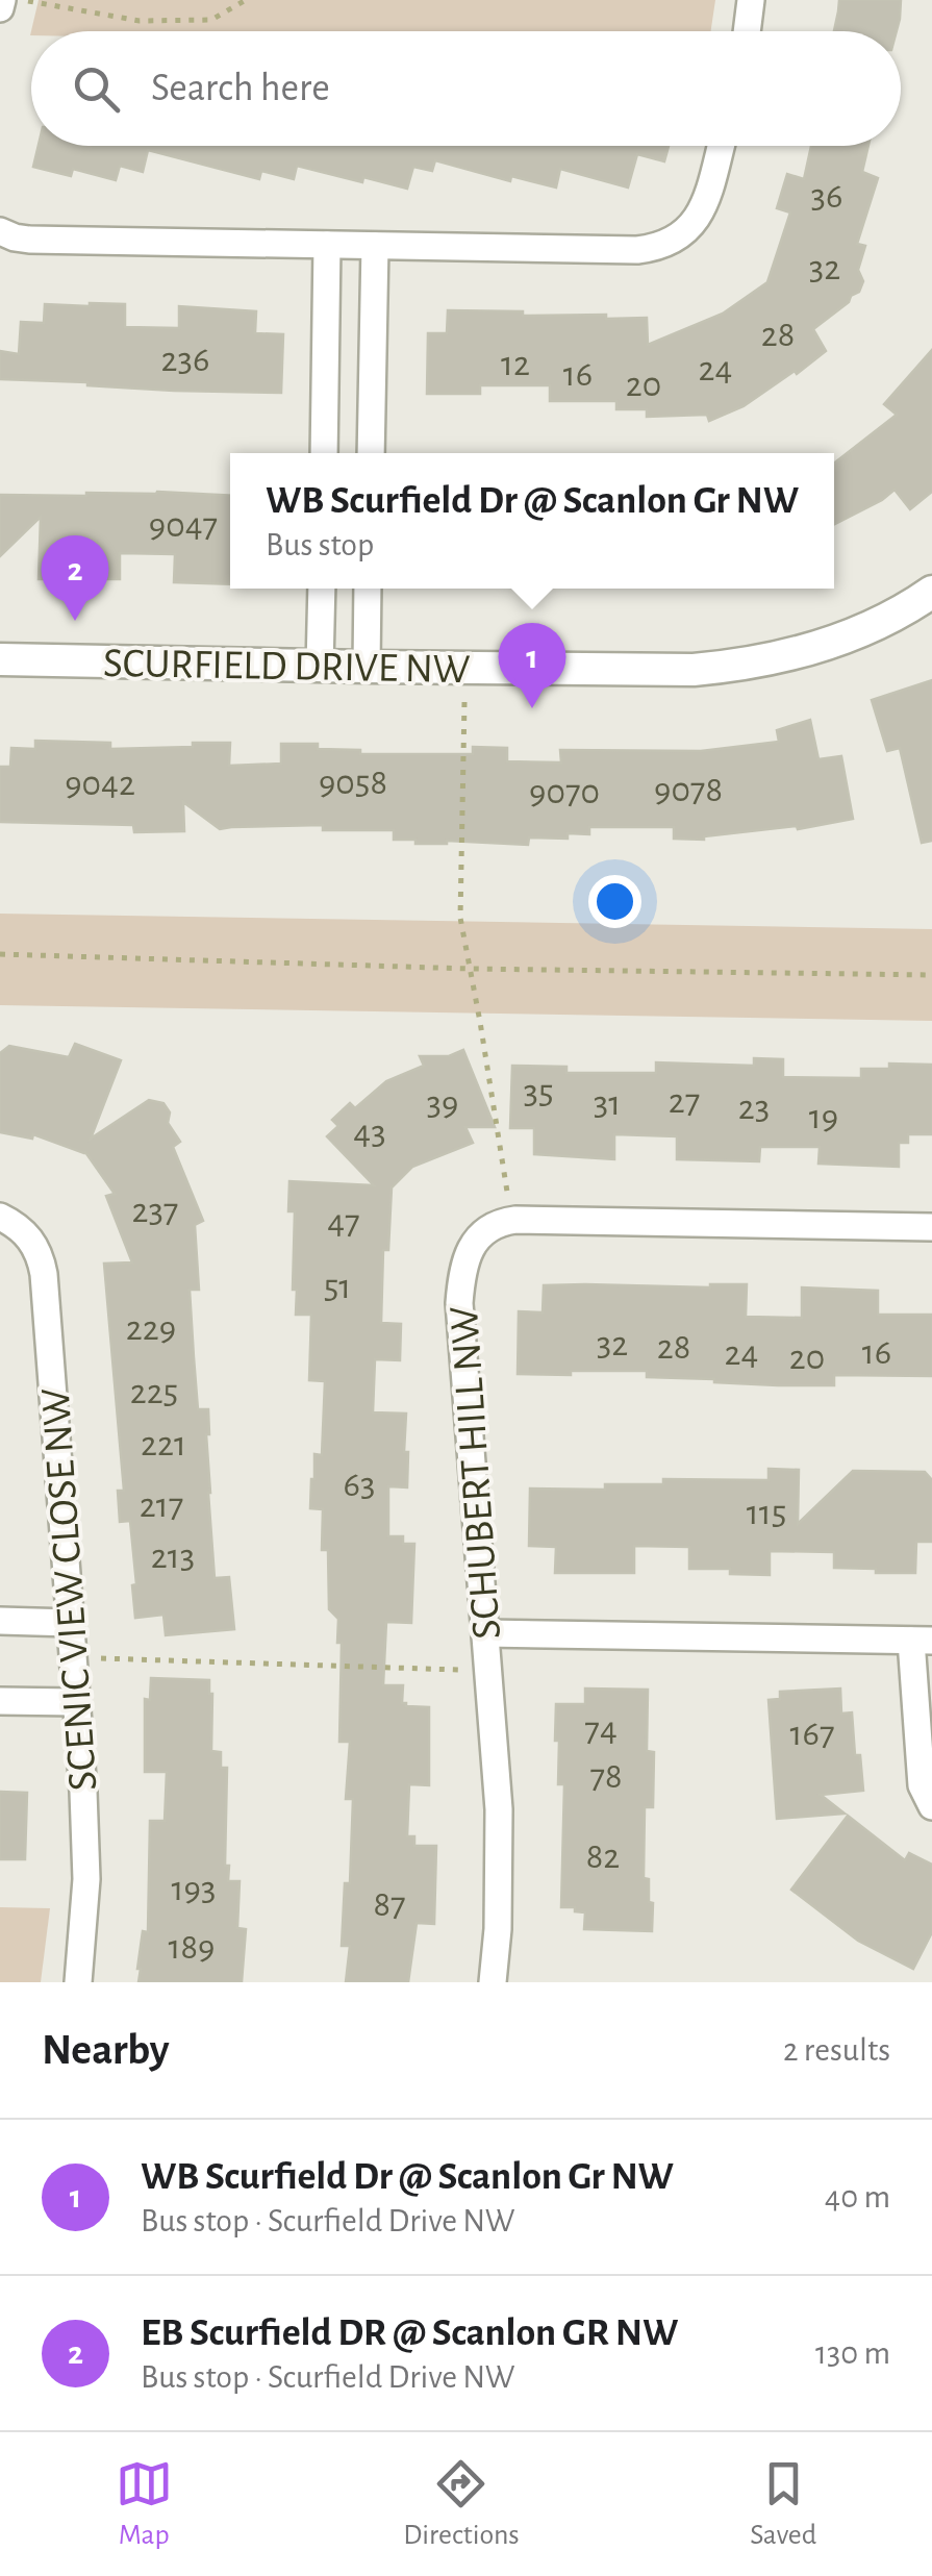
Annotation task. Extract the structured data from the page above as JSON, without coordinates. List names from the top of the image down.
{
  "streets": {
    "street": ["SCURFIELD DRIVE NW", "SCHUBERT HILL NW", "SCENIC VIEW CLOSE NW"]
  },
  "house_numbers": [
    "36",
    "32",
    "28",
    "236",
    "12",
    "24",
    "16",
    "20",
    "9047",
    "9058",
    "9042",
    "9078",
    "9070",
    "35",
    "27",
    "39",
    "31",
    "23",
    "19",
    "43",
    "237",
    "47",
    "51",
    "229",
    "32",
    "28",
    "16",
    "24",
    "20",
    "225",
    "221",
    "63",
    "217",
    "115",
    "213",
    "74",
    "167",
    "78",
    "82",
    "193",
    "87",
    "189"
  ],
  "page": {
    "search": "Search here",
    "popup": ["WB Scurfield Dr @ Scanlon Gr NW", "Bus stop"],
    "pins": ["2", "1"],
    "heading": ["Nearby", "2 results"],
    "list": [
      {
        "mark": "1",
        "name": "WB Scurfield Dr @ Scanlon Gr NW",
        "note": "Bus stop · Scurfield Drive NW",
        "value": "40 m"
      },
      {
        "mark": "2",
        "name": "EB Scurfield DR @ Scanlon GR NW",
        "note": "Bus stop · Scurfield Drive NW",
        "value": "130 m"
      }
    ],
    "nav": ["Map", "Directions", "Saved"]
  }
}
